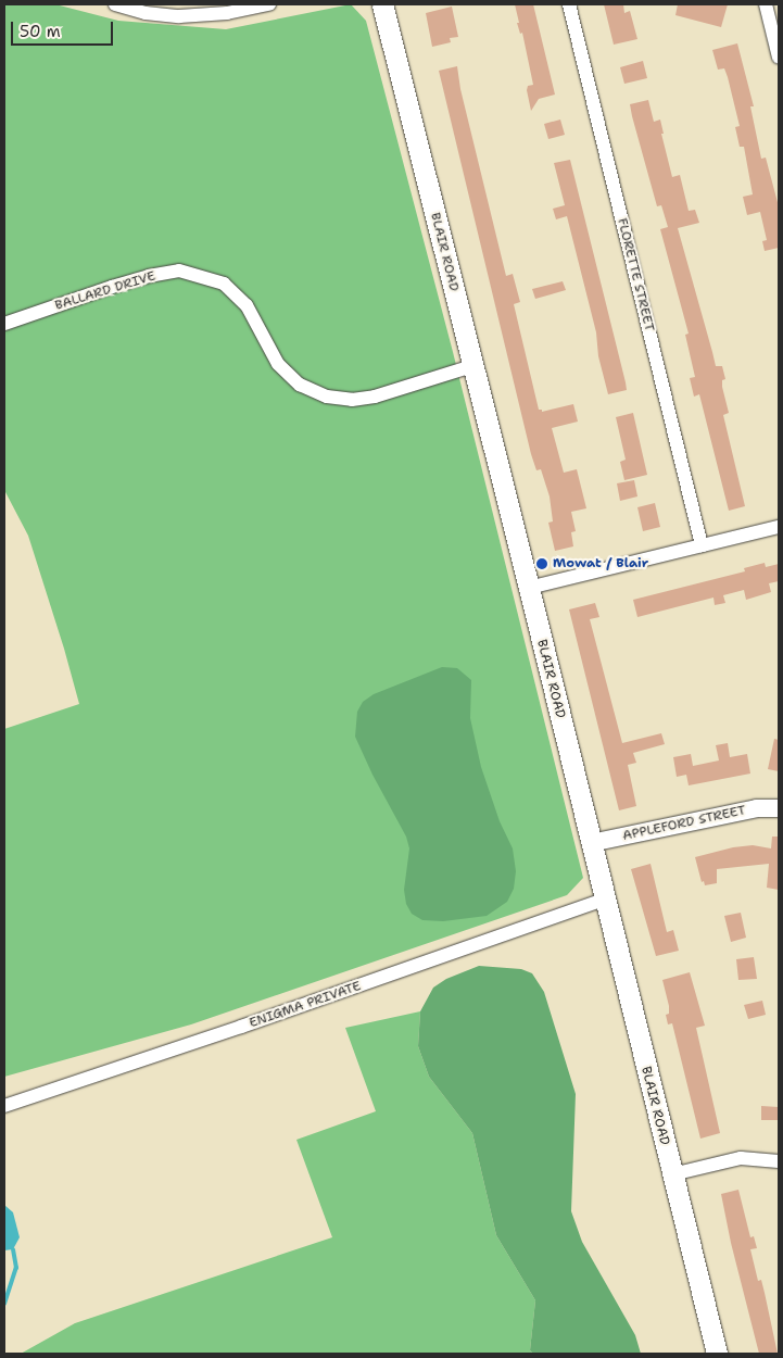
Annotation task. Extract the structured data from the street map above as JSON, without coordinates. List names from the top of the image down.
{
  "streets": {
    "main road": ["BLAIR ROAD"],
    "street": [
      "FLORETTE STREET",
      "BALLARD DRIVE",
      "APPLEFORD STREET",
      "ENIGMA PRIVATE"
    ]
  },
  "crossings": [
    ["BLAIR ROAD", "BALLARD DRIVE"],
    ["BLAIR ROAD", "APPLEFORD STREET"],
    ["BLAIR ROAD", "ENIGMA PRIVATE"]
  ],
  "places": ["Mowat / Blair"],
  "scale_bar": "50 m"
}
